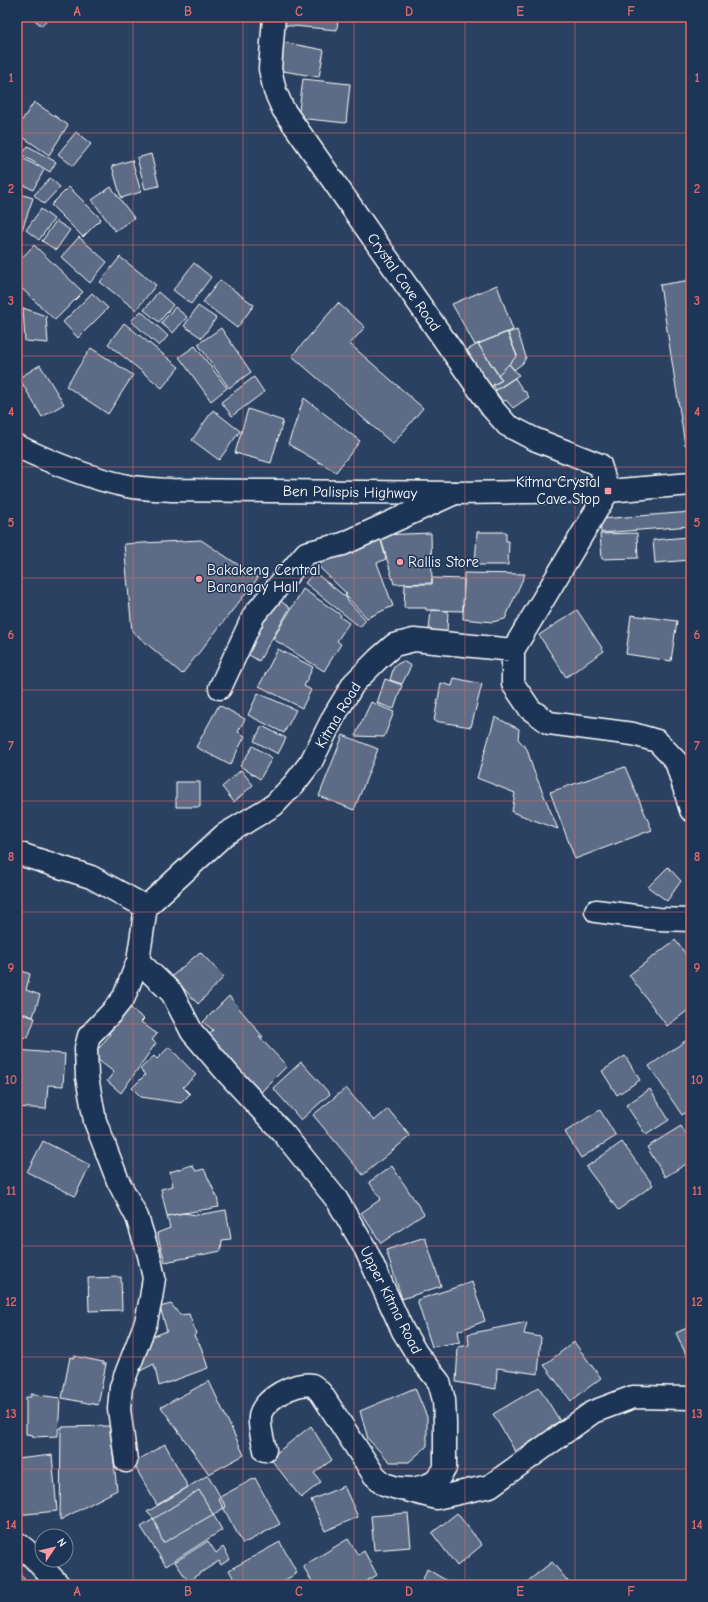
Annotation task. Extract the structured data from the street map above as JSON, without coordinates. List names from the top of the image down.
{
  "streets": {
    "street": [
      "Crystal Cave Road",
      "Ben Palispis Highway",
      "Kitma Road",
      "Upper Kitma Road"
    ]
  },
  "crossings": [
    ["Crystal Cave Road", "Ben Palispis Highway"]
  ],
  "places": {
    "transit": ["Kitma Crystal Cave Stop"],
    "other": ["Rallis Store", "Bakakeng Central Barangay Hall"]
  },
  "north": "top right",
  "grid": {
    "columns": [
      "A",
      "B",
      "C",
      "D",
      "E",
      "F"
    ],
    "rows": [
      "1",
      "2",
      "3",
      "4",
      "5",
      "6",
      "7",
      "8",
      "9",
      "10",
      "11",
      "12",
      "13",
      "14"
    ]
  }
}
